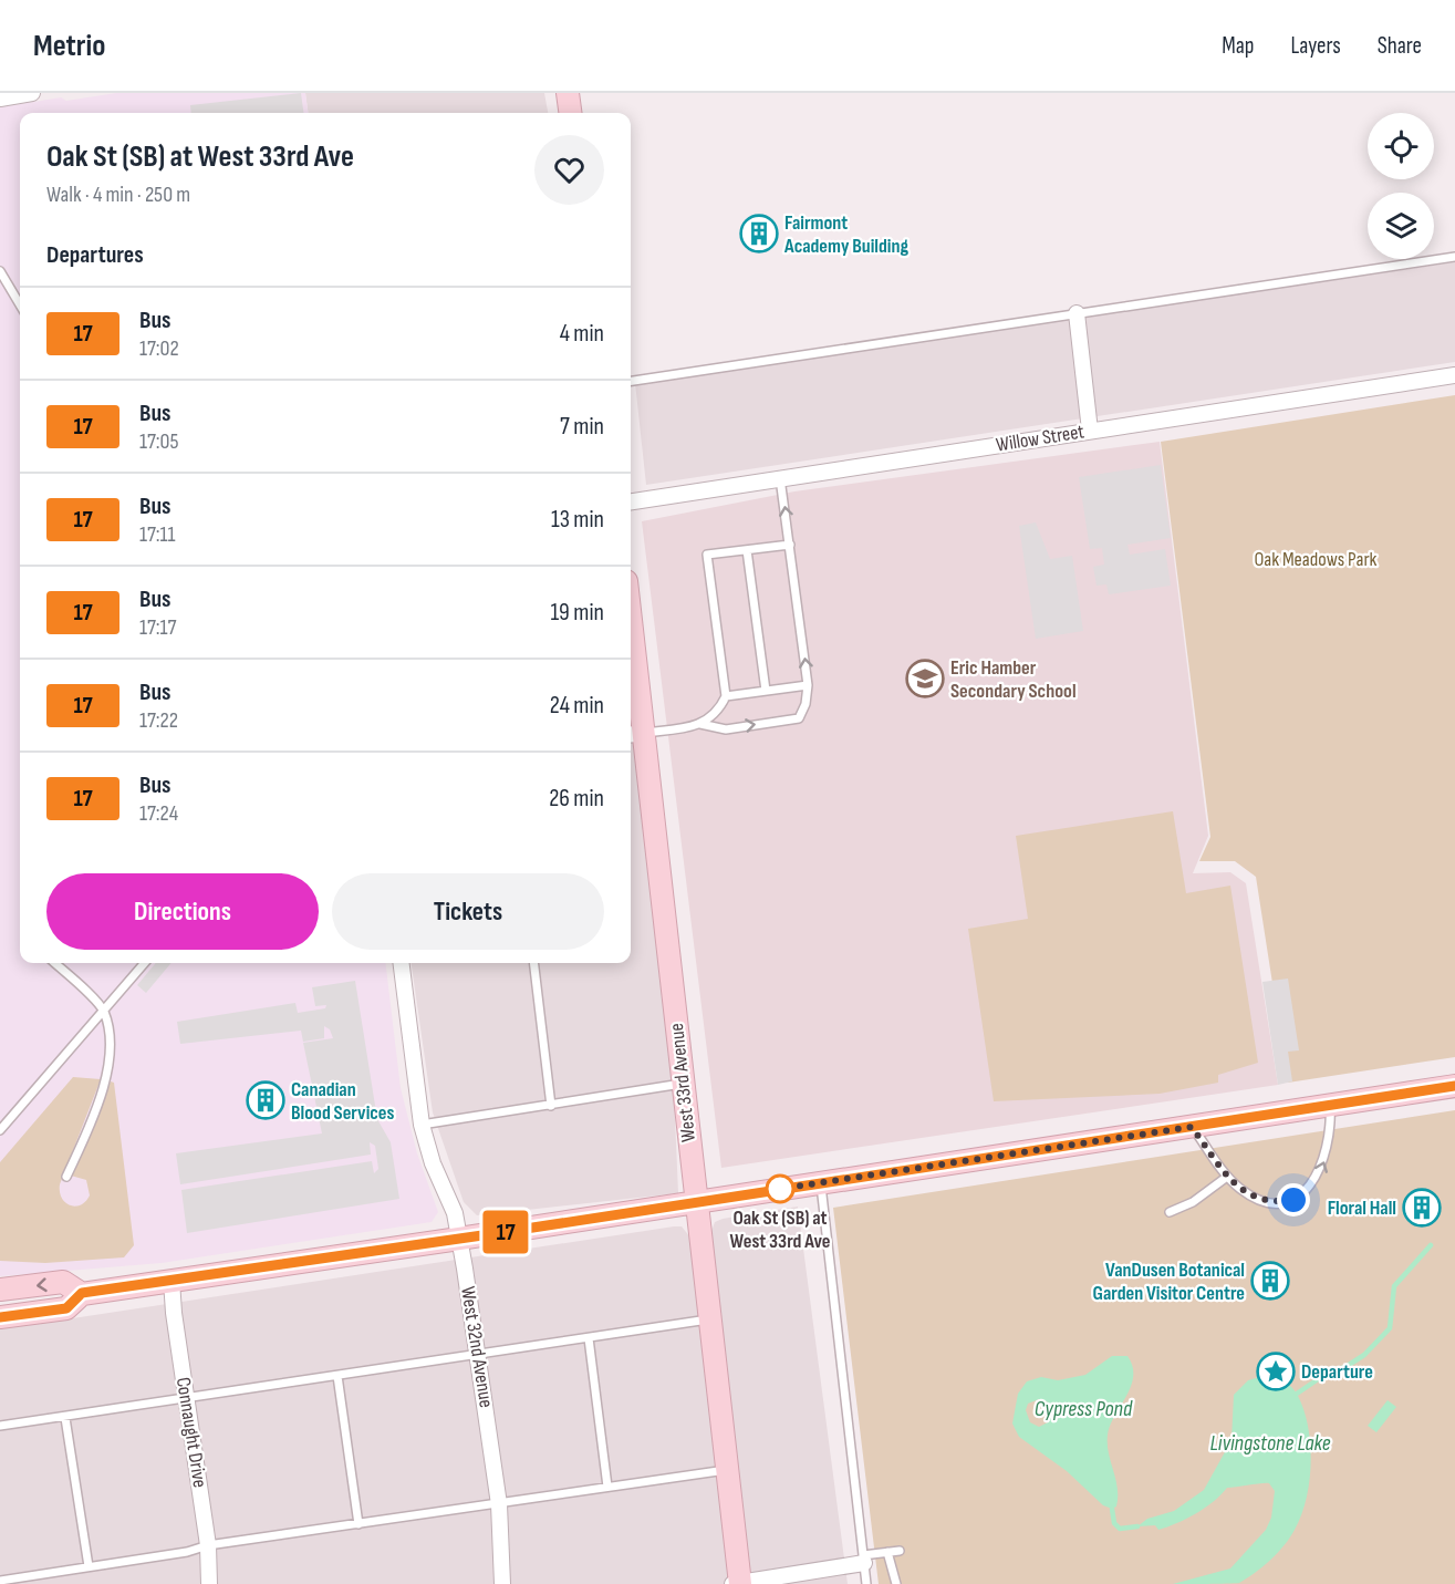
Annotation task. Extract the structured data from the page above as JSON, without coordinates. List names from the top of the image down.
{
  "streets": {
    "main road": ["West 33rd Avenue"],
    "street": ["Willow Street", "West 32nd Avenue", "Connaught Drive"]
  },
  "water": ["Cypress Pond", "Livingstone Lake"],
  "parks": ["Oak Meadows Park"],
  "places": {
    "building": [
      "Fairmont Academy Building",
      "Canadian Blood Services",
      "Floral Hall",
      "VanDusen Botanical Garden Visitor Centre"
    ],
    "school or university": ["Eric Hamber Secondary School"],
    "other": ["Oak St (SB) at West 33rd Ave"],
    "place": ["Departure"]
  },
  "lines": ["bus line 17"],
  "page": {
    "header": "Metrio",
    "nav": ["Map", "Layers", "Share"],
    "on_map": "17",
    "heading": [
      ["Oak St (SB) at West 33rd Ave", "Walk · 4 min · 250 m"],
      "Departures"
    ],
    "list": [
      {
        "mark": "17",
        "name": "Bus",
        "note": "17:02",
        "value": "4 min"
      },
      {
        "mark": "17",
        "name": "Bus",
        "note": "17:05",
        "value": "7 min"
      },
      {
        "mark": "17",
        "name": "Bus",
        "note": "17:11",
        "value": "13 min"
      },
      {
        "mark": "17",
        "name": "Bus",
        "note": "17:17",
        "value": "19 min"
      },
      {
        "mark": "17",
        "name": "Bus",
        "note": "17:22",
        "value": "24 min"
      },
      {
        "mark": "17",
        "name": "Bus",
        "note": "17:24",
        "value": "26 min"
      }
    ],
    "buttons": ["Directions", "Tickets"]
  }
}
